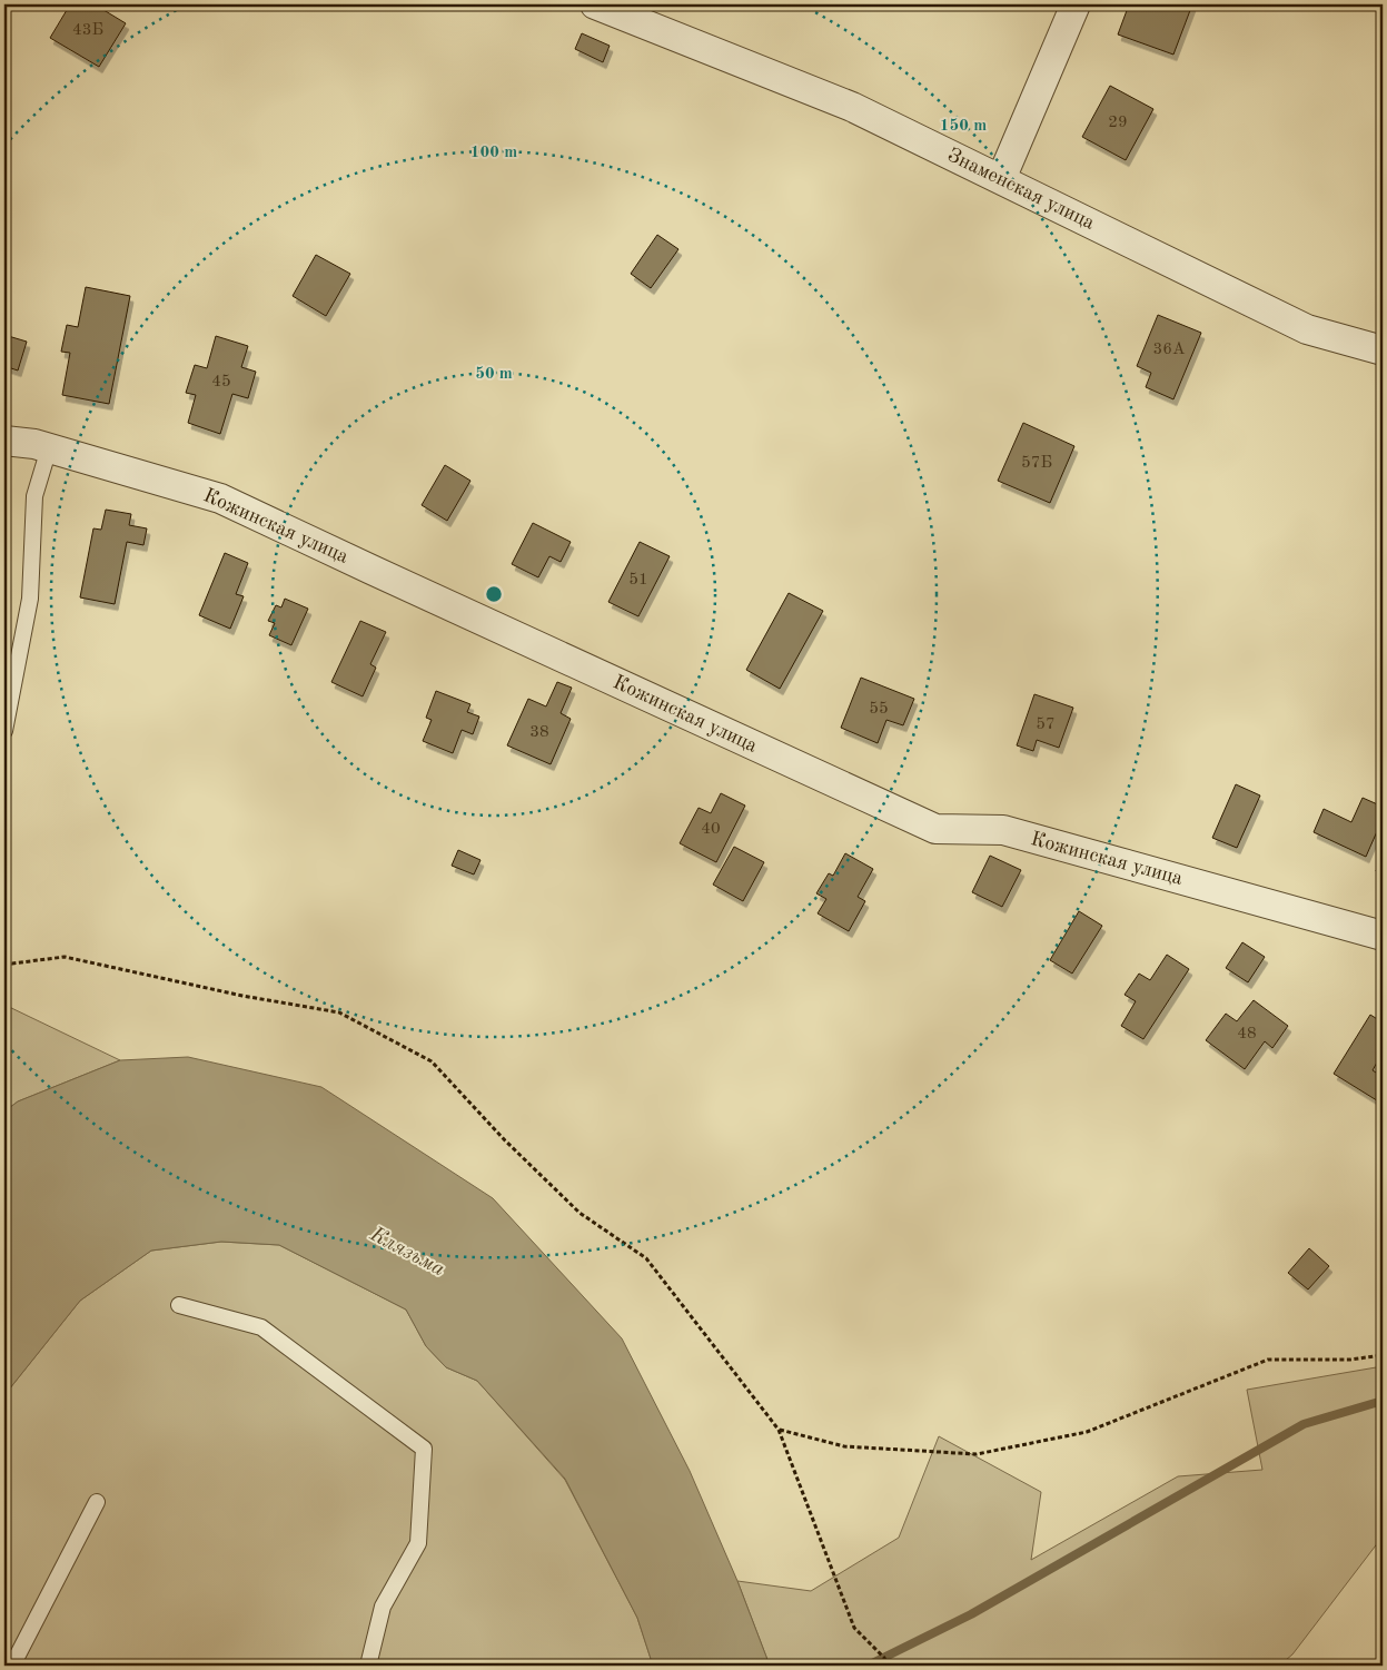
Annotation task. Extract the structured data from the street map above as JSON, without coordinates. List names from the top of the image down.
{
  "streets": {
    "street": ["Знаменская улица", "Кожинская улица"]
  },
  "water": ["Клязьма"],
  "house_numbers": [
    "43Б",
    "29",
    "36А",
    "45",
    "57Б",
    "51",
    "55",
    "57",
    "38",
    "40",
    "48"
  ],
  "rings": ["150 m", "100 m", "50 m"]
}
